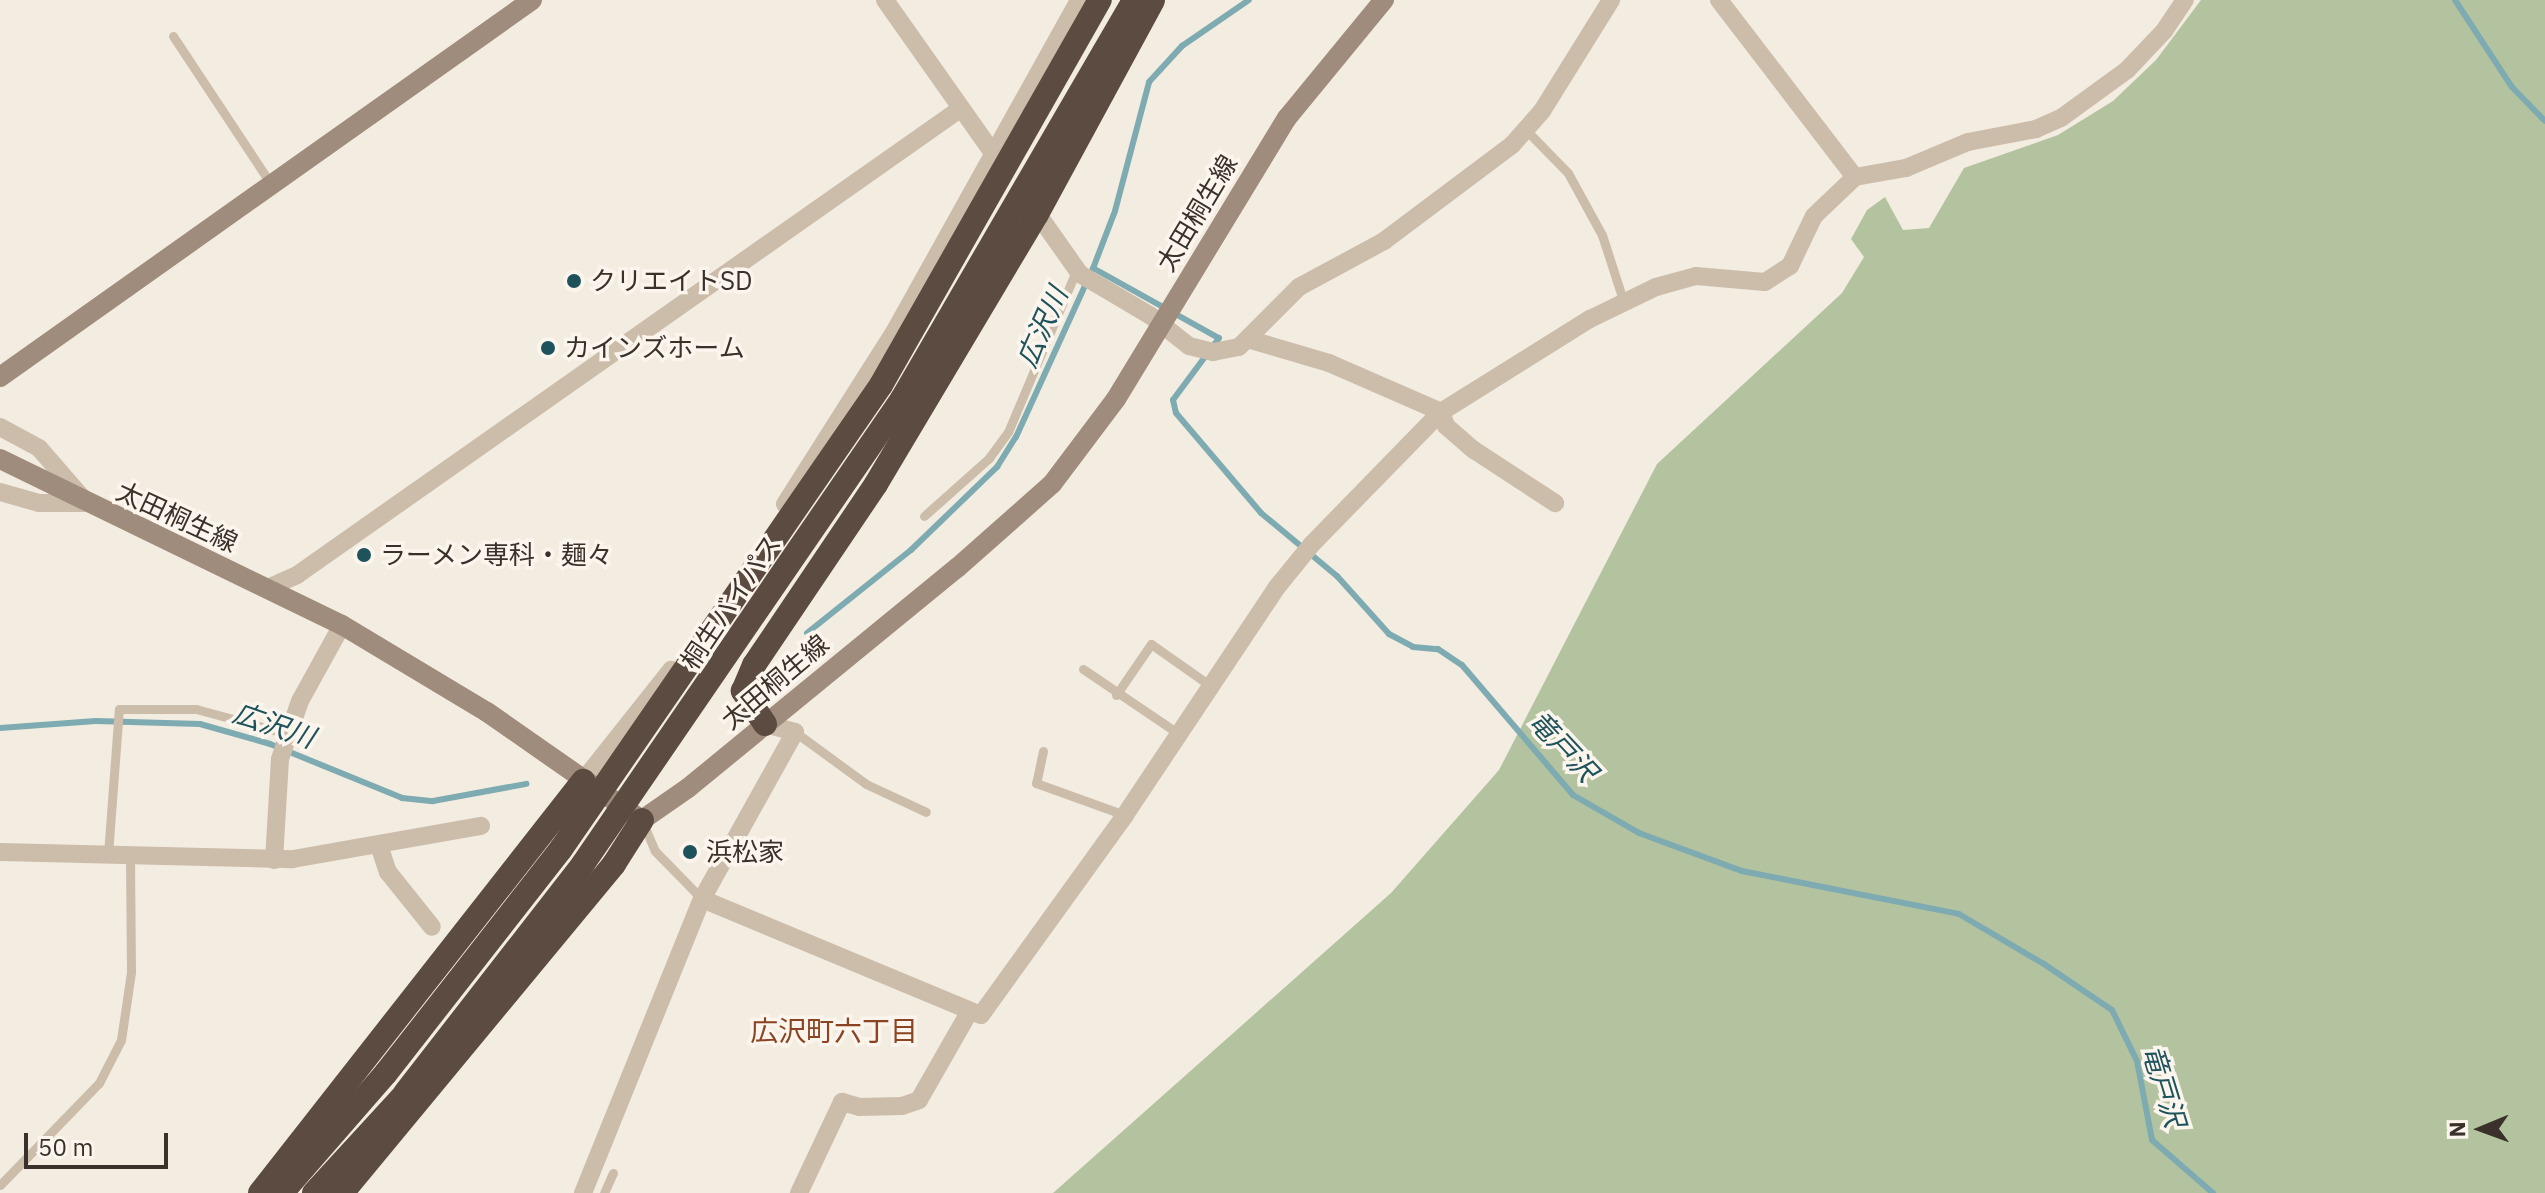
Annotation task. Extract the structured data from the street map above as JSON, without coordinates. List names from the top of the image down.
{
  "streets": {
    "highway": ["桐生バイパス"],
    "main road": ["太田桐生線"]
  },
  "districts": ["広沢町六丁目"],
  "water": ["広沢川", "竜戸沢"],
  "places": [
    "クリエイトSD",
    "カインズホーム",
    "ラーメン専科・麺々",
    "浜松家"
  ],
  "scale_bar": "50 m",
  "north": "left"
}
